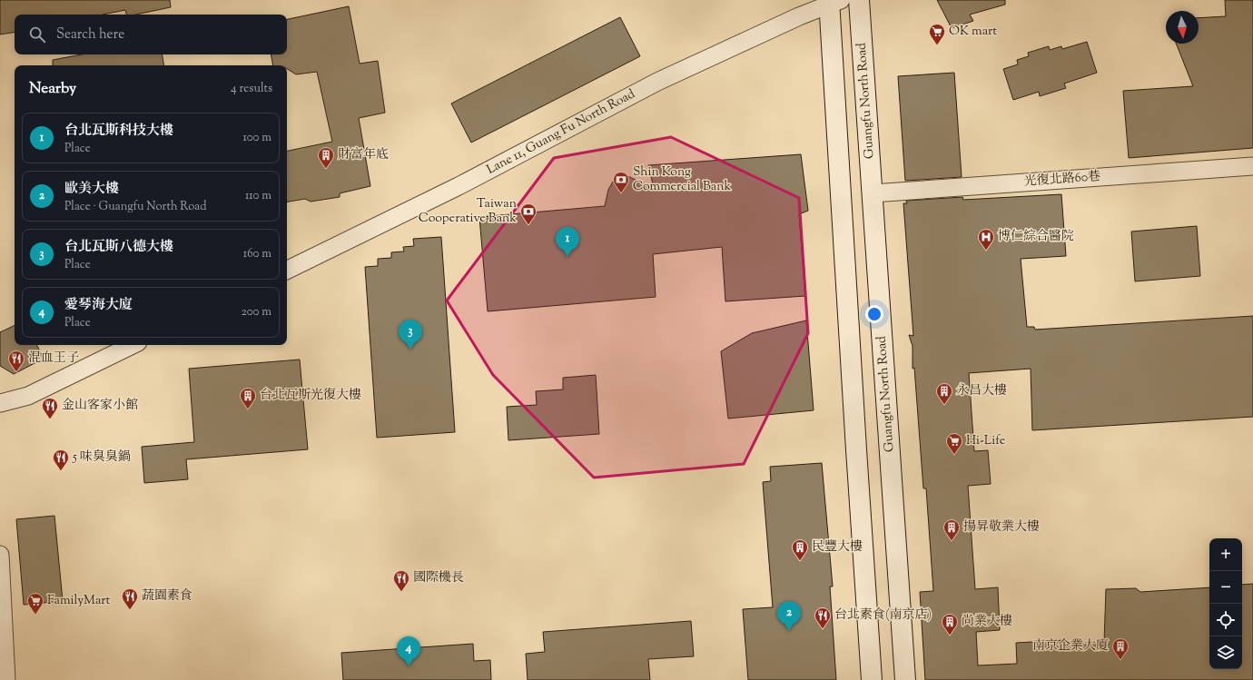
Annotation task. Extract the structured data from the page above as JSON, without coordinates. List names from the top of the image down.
{
  "streets": {
    "main road": ["Guangfu North Road"],
    "street": ["Lane 11, Guang Fu North Road", "光復北路60巷"]
  },
  "crossings": [
    ["Guangfu North Road", "光復北路60巷"]
  ],
  "places": {
    "supermarket": ["OK mart", "Hi-Life", "FamilyMart"],
    "building": [
      "財富年底",
      "永昌大樓",
      "台北瓦斯光復大樓",
      "揚昇敬業大樓",
      "民豐大樓",
      "尚業大樓",
      "南京企業大廈"
    ],
    "bank": ["Shin Kong Commercial Bank", "Taiwan Cooperative Bank"],
    "hospital": ["博仁綜合醫院"],
    "restaurant": [
      "混血王子",
      "金山客家小館",
      "5 味臭臭鍋",
      "國際機長",
      "蔬園素食",
      "台北素食(南京店)"
    ]
  },
  "north": "bottom",
  "page": {
    "search": "Search here",
    "heading": ["Nearby", "4 results"],
    "list": [
      {
        "mark": "1",
        "name": "台北瓦斯科技大樓",
        "note": "Place",
        "value": "100 m"
      },
      {
        "mark": "2",
        "name": "歐美大樓",
        "note": "Place · Guangfu North Road",
        "value": "110 m"
      },
      {
        "mark": "3",
        "name": "台北瓦斯八德大樓",
        "note": "Place",
        "value": "160 m"
      },
      {
        "mark": "4",
        "name": "愛琴海大廈",
        "note": "Place",
        "value": "200 m"
      }
    ],
    "pins": [
      "1",
      "3",
      "2",
      "4"
    ],
    "map_buttons": ["+", "−"]
  }
}
